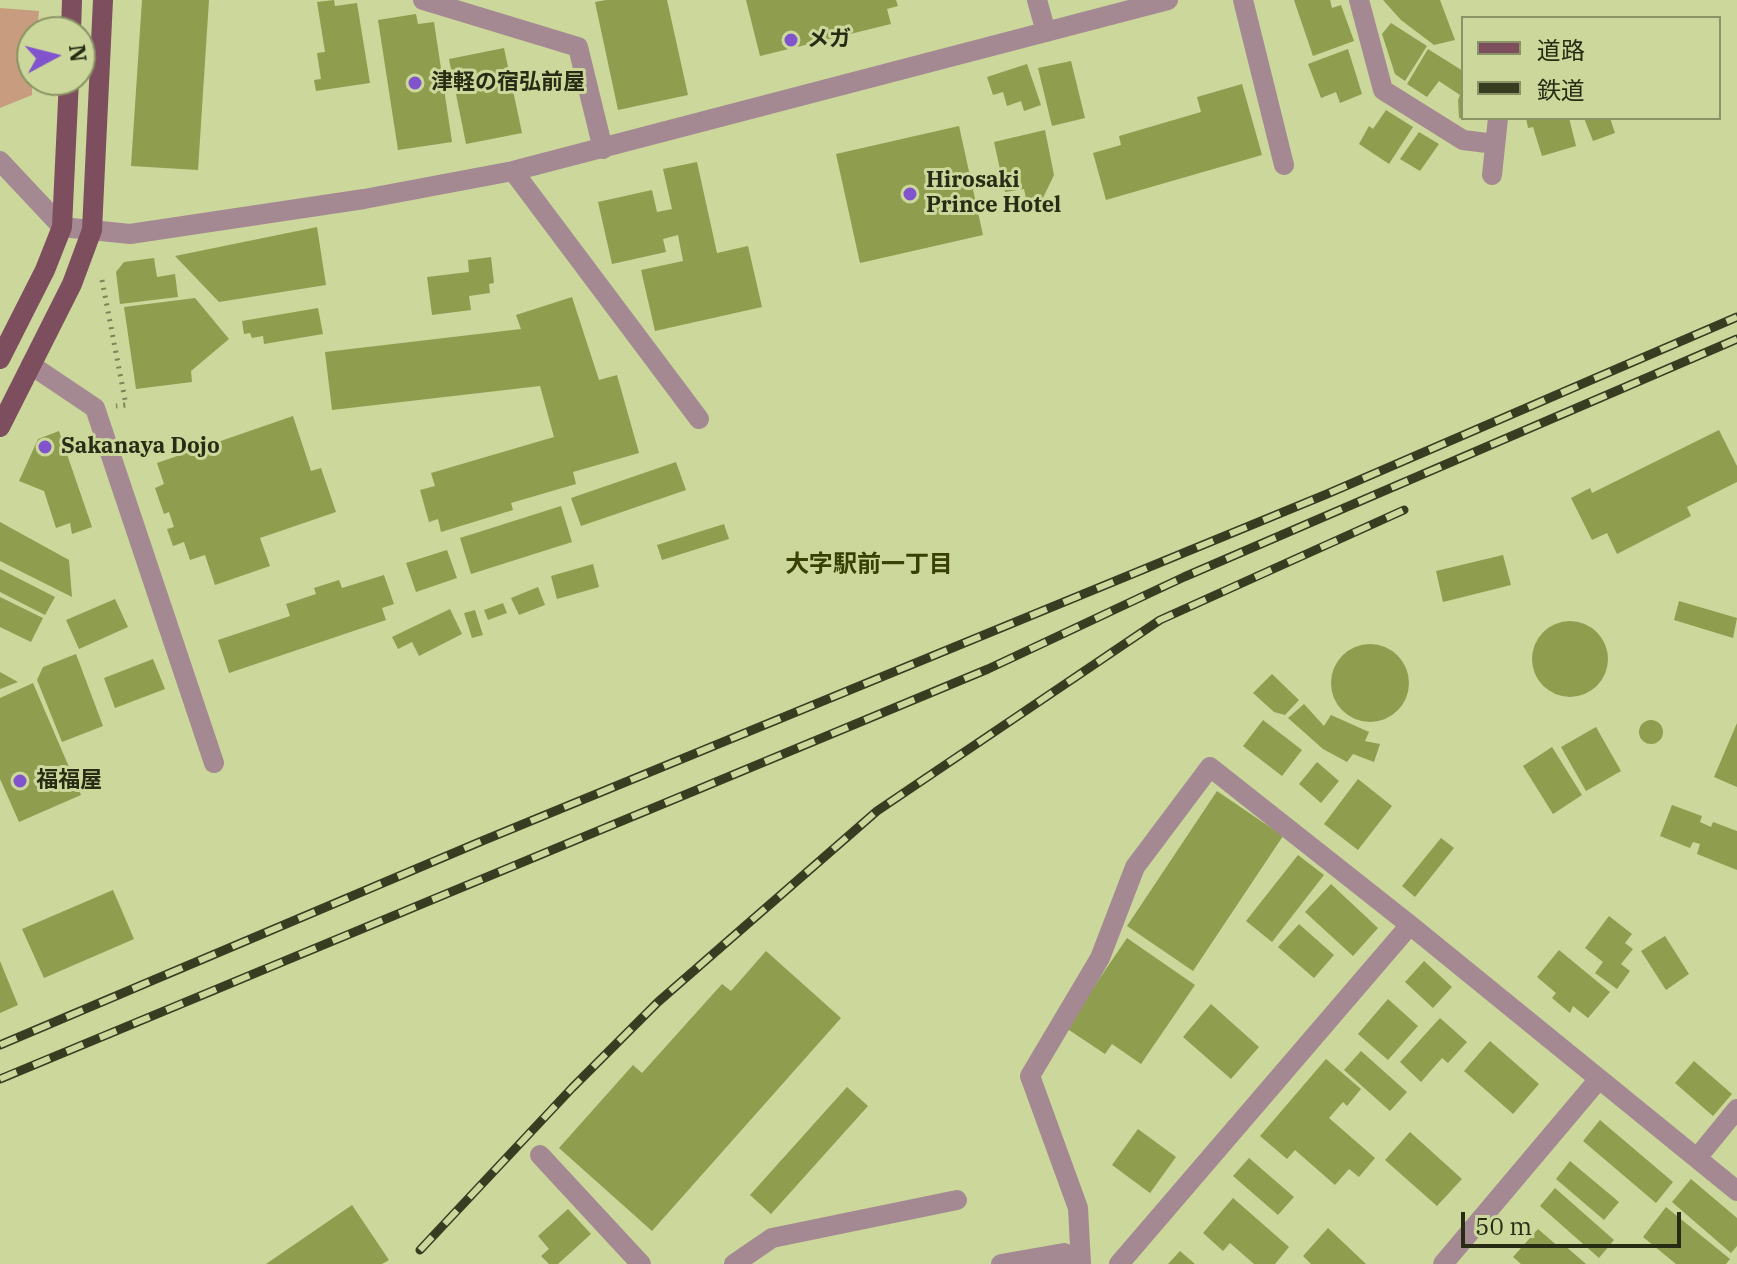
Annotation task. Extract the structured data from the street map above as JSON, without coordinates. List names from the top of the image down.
{
  "districts": ["大字駅前一丁目"],
  "places": [
    "メガ",
    "津軽の宿弘前屋",
    "Hirosaki Prince Hotel",
    "Sakanaya Dojo",
    "福福屋"
  ],
  "legend": ["道路", "鉄道"],
  "scale_bar": "50 m",
  "north": "right"
}
